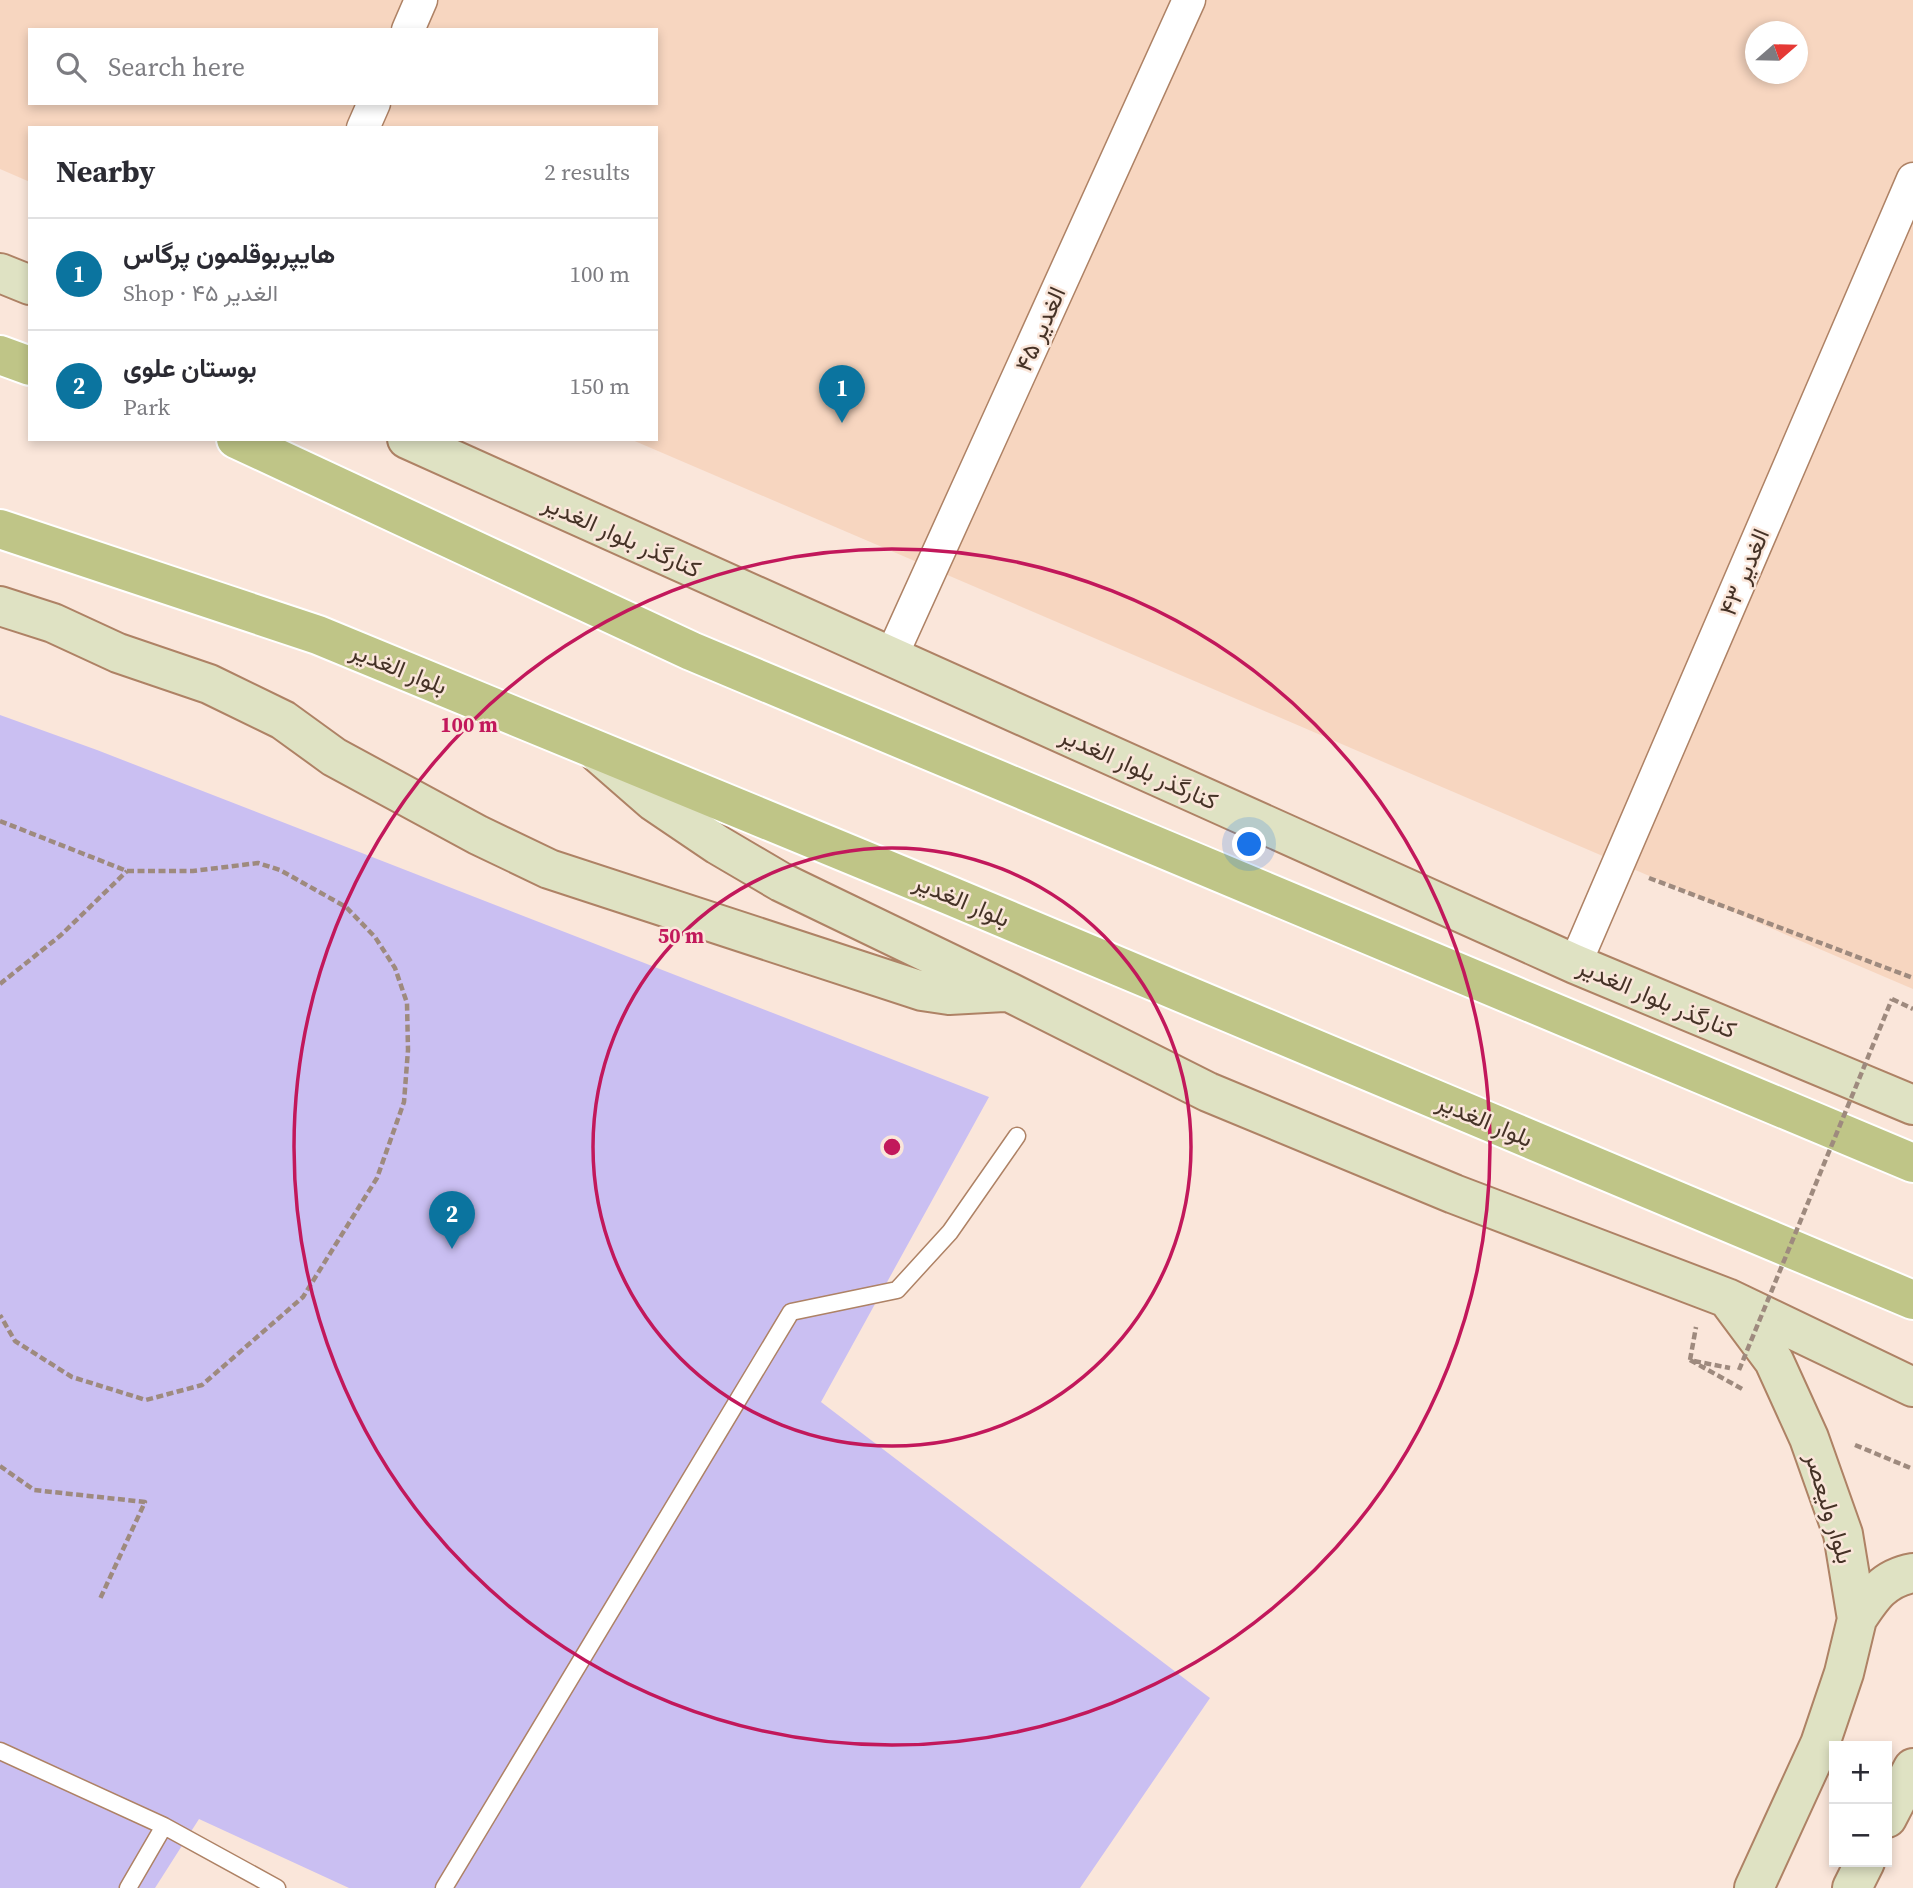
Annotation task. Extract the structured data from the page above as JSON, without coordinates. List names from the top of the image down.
{
  "streets": {
    "main road": ["کنارگذر بلوار الغدیر", "بلوار الغدیر", "بلوار ولیعصر"],
    "street": ["الغدیر ۴۵", "الغدیر ۴۳"]
  },
  "crossings": [
    ["الغدیر ۴۵", "کنارگذر بلوار الغدیر"],
    ["کنارگذر بلوار الغدیر", "الغدیر ۴۳"]
  ],
  "north": "right",
  "page": {
    "search": "Search here",
    "heading": ["Nearby", "2 results"],
    "list": [
      {
        "mark": "1",
        "name": "هایپربوقلمون پرگاس",
        "note": "Shop · الغدیر ۴۵",
        "value": "100 m"
      },
      {
        "mark": "2",
        "name": "بوستان علوی",
        "note": "Park",
        "value": "150 m"
      }
    ],
    "pins": ["1", "2"],
    "map_buttons": ["+", "−"]
  },
  "rings": ["100 m", "50 m"]
}
